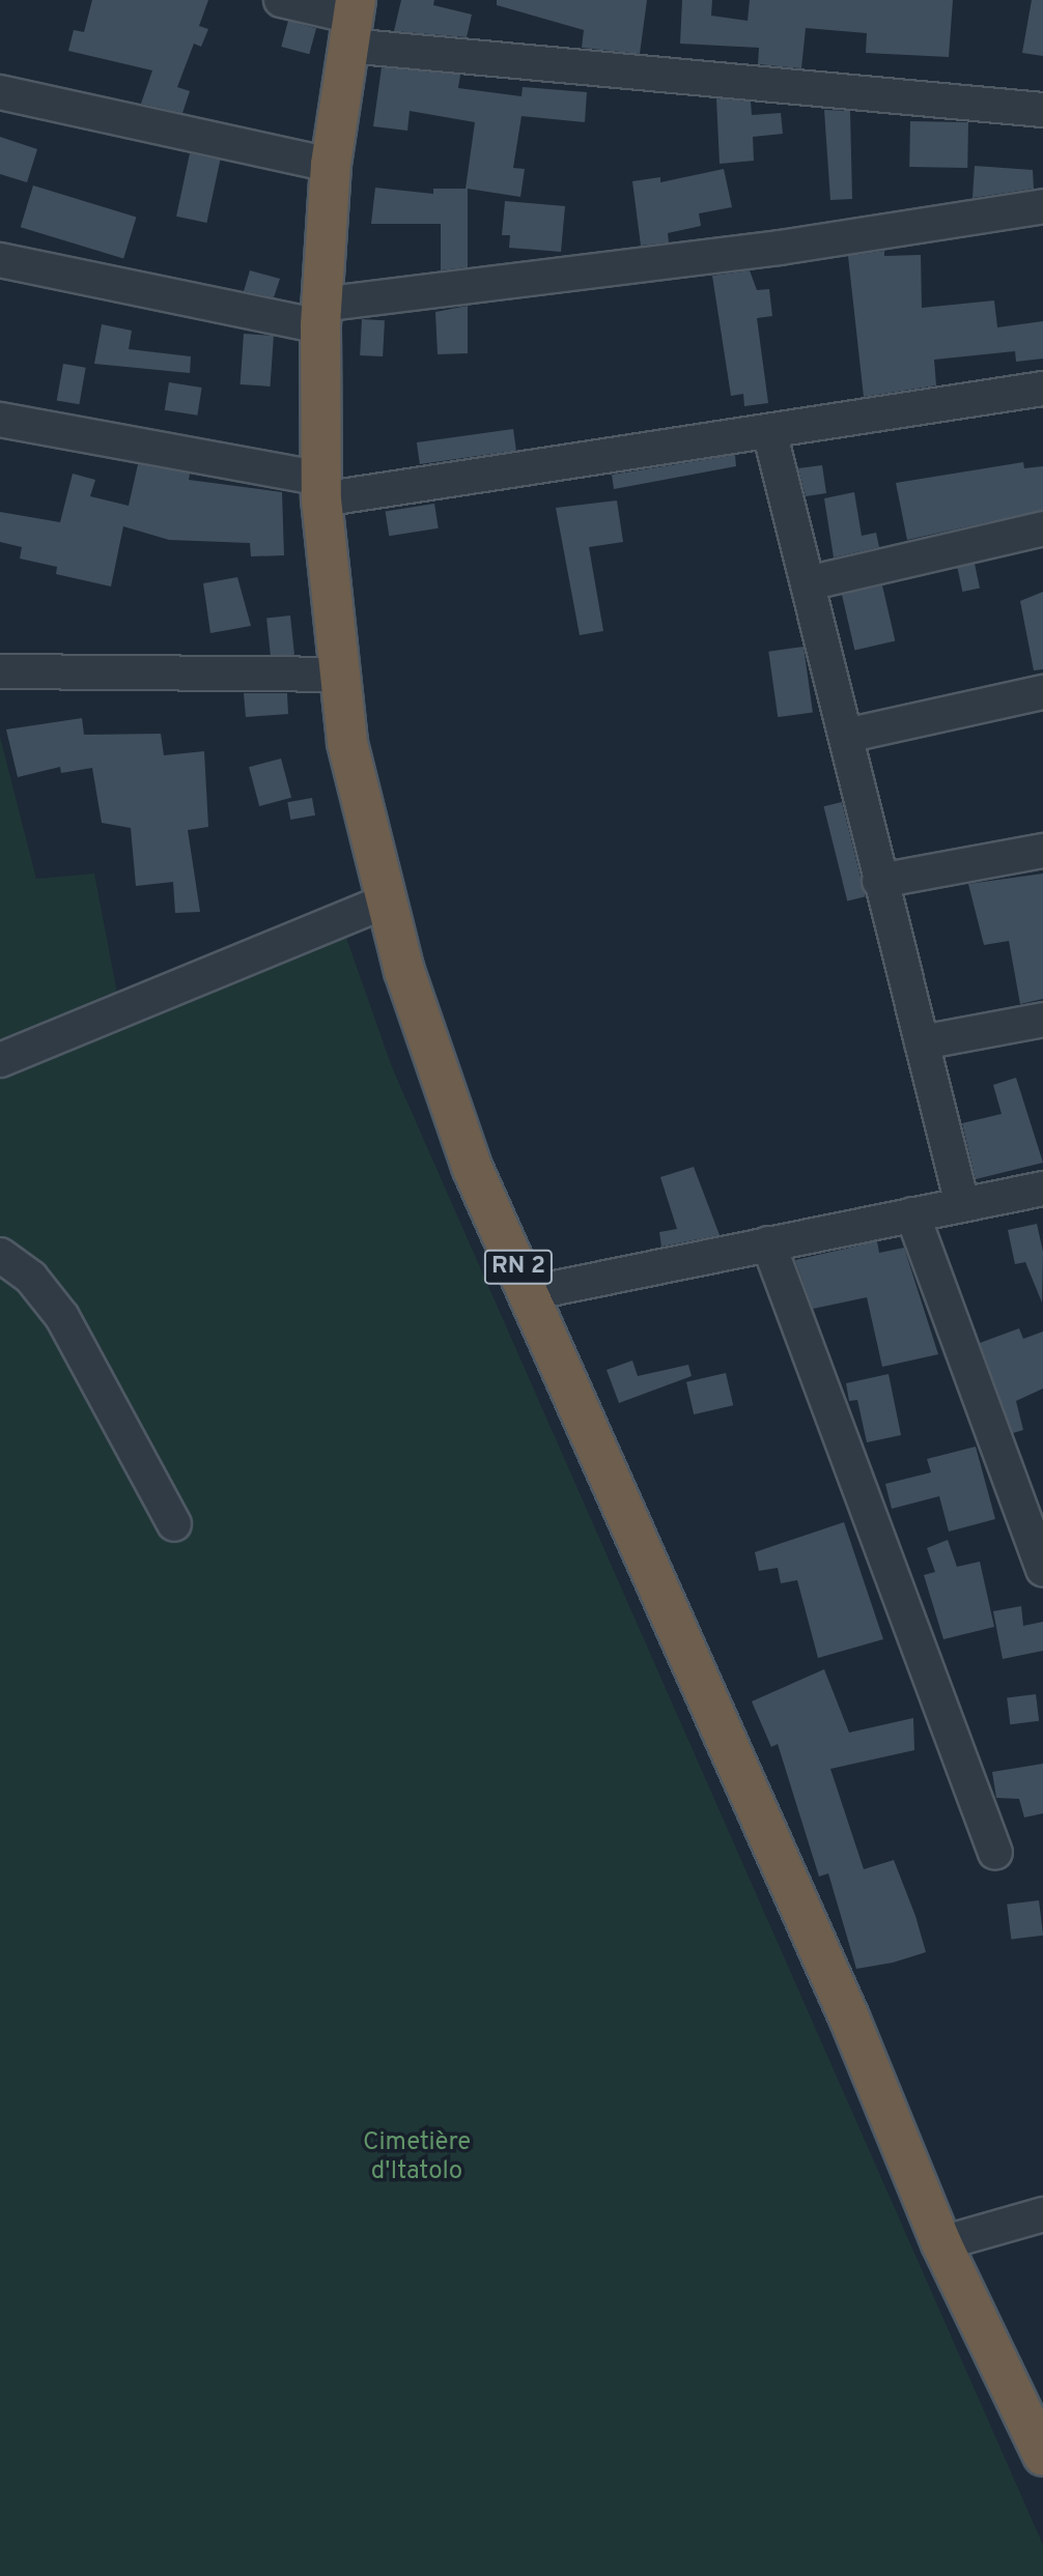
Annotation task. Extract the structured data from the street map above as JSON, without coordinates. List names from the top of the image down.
{
  "streets": {
    "highway": ["RN 2"]
  },
  "parks": ["Cimetière d'Itatolo"]
}
